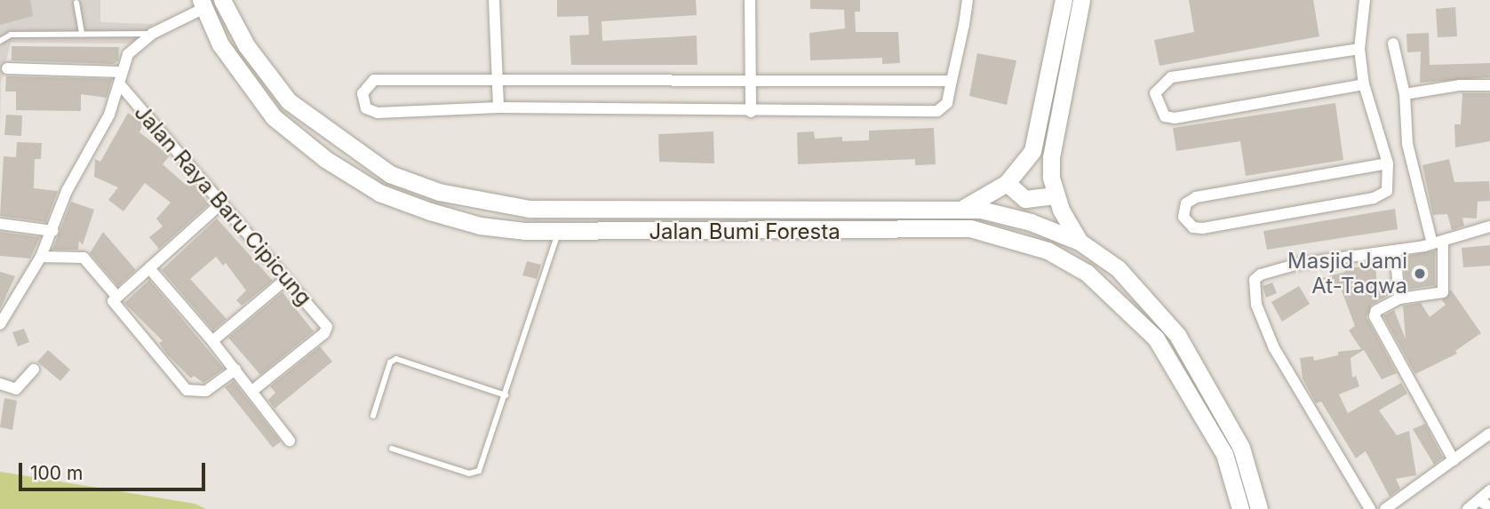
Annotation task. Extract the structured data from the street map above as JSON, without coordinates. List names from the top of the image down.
{
  "streets": {
    "main road": ["Jalan Bumi Foresta"],
    "street": ["Jalan Raya Baru Cipicung"]
  },
  "places": ["Masjid Jami At-Taqwa"],
  "scale_bar": "100 m"
}
